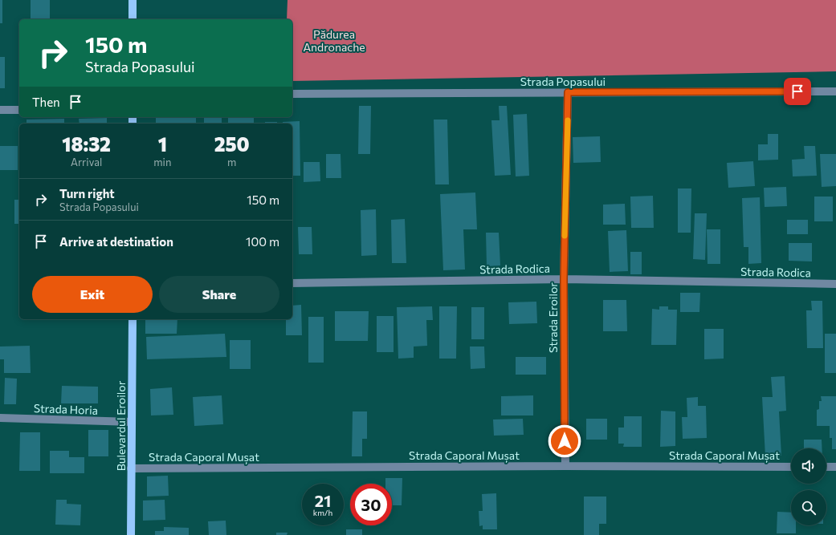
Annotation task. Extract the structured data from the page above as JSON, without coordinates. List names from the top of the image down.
{
  "streets": {
    "main road": ["Bulevardul Eroilor"],
    "street": [
      "Strada Popasului",
      "Strada Rodica",
      "Strada Eroilor",
      "Strada Horia",
      "Strada Caporal Mușat"
    ]
  },
  "crossings": [
    ["Strada Popasului", "Strada Eroilor"],
    ["Strada Rodica", "Strada Eroilor"],
    ["Strada Eroilor", "Strada Caporal Mușat"],
    ["Strada Horia", "Bulevardul Eroilor"],
    ["Bulevardul Eroilor", "Strada Caporal Mușat"]
  ],
  "parks": ["Pădurea Andronache"],
  "page": {
    "turn": ["150 m", "Strada Popasului"],
    "then": "Then",
    "eta": [
      "18:32",
      "Arrival",
      "1",
      "min",
      "250",
      "m"
    ],
    "list": [
      {
        "name": "Turn right",
        "note": "Strada Popasului",
        "value": "150 m"
      },
      {
        "name": "Arrive at destination",
        "value": "100 m"
      }
    ],
    "buttons": ["Exit", "Share"],
    "speed": "21 km/h",
    "limit": "30"
  }
}
